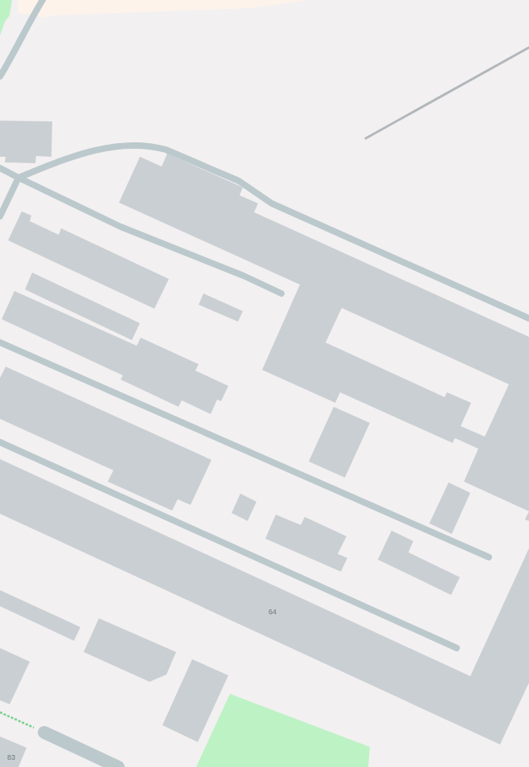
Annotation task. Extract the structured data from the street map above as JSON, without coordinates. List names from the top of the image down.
{
  "house_numbers": ["64", "83"]
}
